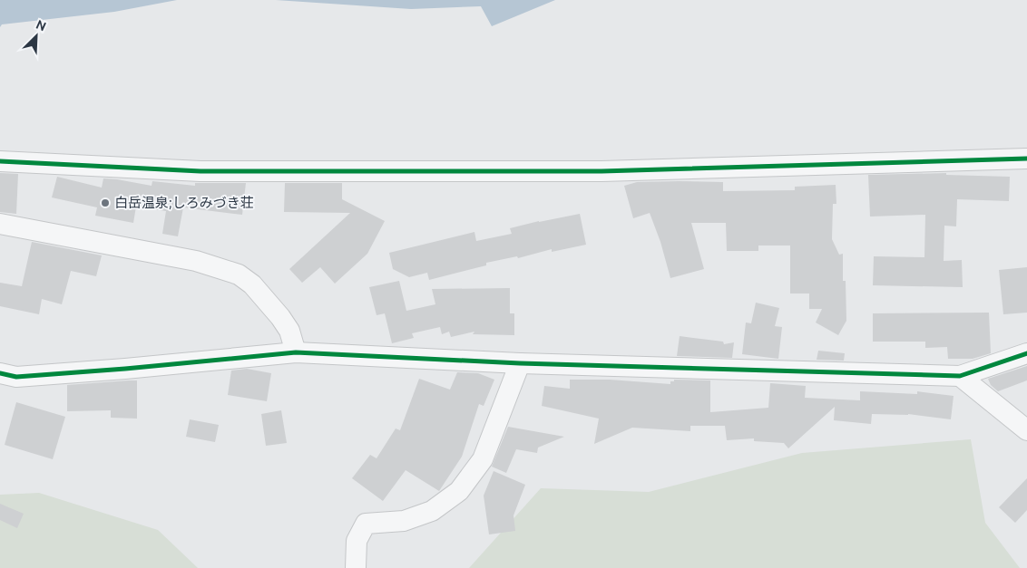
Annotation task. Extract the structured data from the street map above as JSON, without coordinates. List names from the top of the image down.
{
  "places": ["白岳温泉;しろみづき荘"],
  "north": "top right"
}
